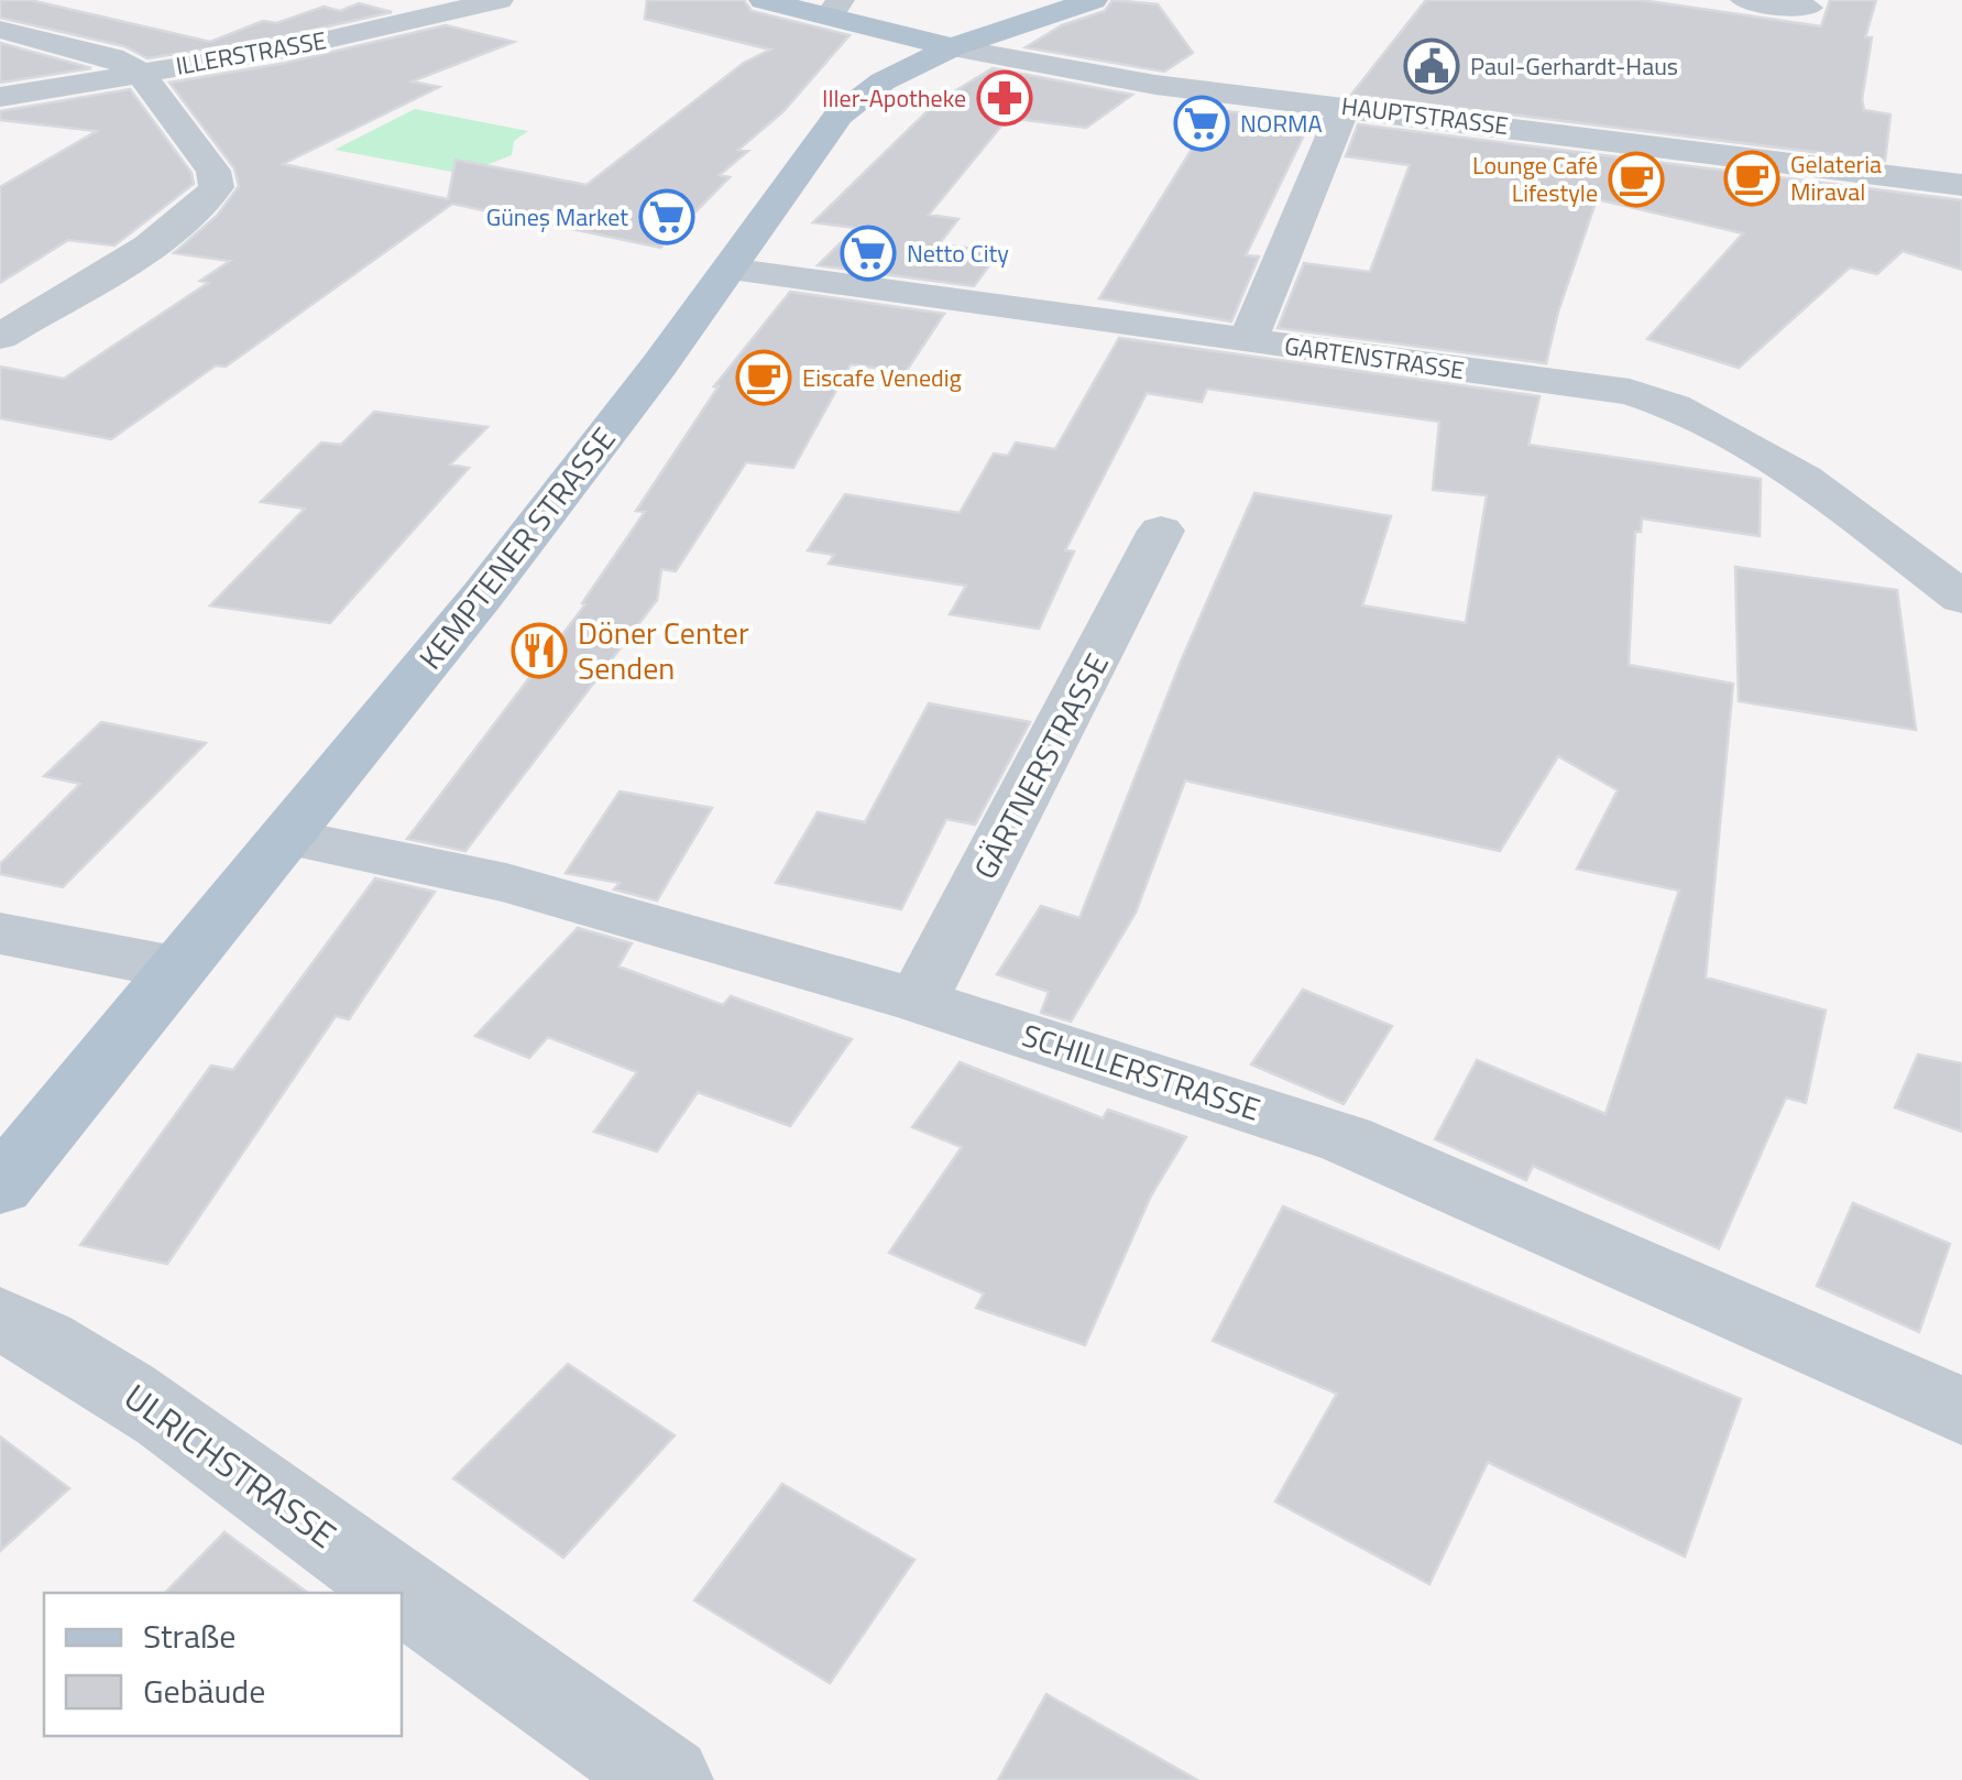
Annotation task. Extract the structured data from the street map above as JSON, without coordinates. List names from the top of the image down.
{
  "streets": {
    "main road": ["HAUPTSTRASSE", "KEMPTENER STRASSE"],
    "street": [
      "ILLERSTRASSE",
      "GARTENSTRASSE",
      "GÄRTNERSTRASSE",
      "SCHILLERSTRASSE",
      "ULRICHSTRASSE"
    ]
  },
  "crossings": [
    ["HAUPTSTRASSE", "KEMPTENER STRASSE"],
    ["GARTENSTRASSE", "KEMPTENER STRASSE"],
    ["KEMPTENER STRASSE", "SCHILLERSTRASSE"],
    ["GÄRTNERSTRASSE", "SCHILLERSTRASSE"]
  ],
  "places": {
    "public building": ["Paul-Gerhardt-Haus"],
    "pharmacy": ["Iller-Apotheke"],
    "supermarket": ["NORMA", "Güneş Market", "Netto City"],
    "cafe": ["Gelateria Miraval", "Lounge Café Lifestyle", "Eiscafe Venedig"],
    "restaurant": ["Döner Center Senden"]
  },
  "legend": ["Straße", "Gebäude"]
}
